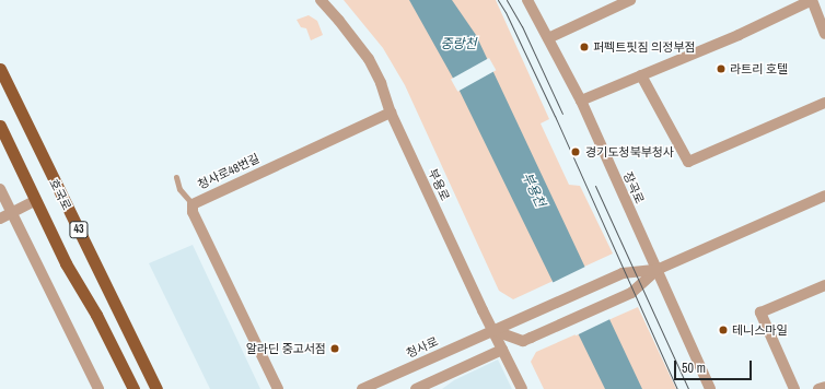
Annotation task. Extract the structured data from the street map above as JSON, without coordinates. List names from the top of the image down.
{
  "streets": {
    "main road": ["호국로", "43"],
    "street": [
      "청사로48번길",
      "부용로",
      "장곡로",
      "청사로"
    ]
  },
  "crossings": [
    ["청사로48번길", "부용로"],
    ["부용로", "청사로"],
    ["장곡로", "청사로"]
  ],
  "water": ["중랑천", "부용천"],
  "places": [
    "퍼펙트핏짐 의정부점",
    "라트리 호텔",
    "경기도청북부청사",
    "테니스마일",
    "알라딘 중고서점"
  ],
  "scale_bar": "50 m"
}
